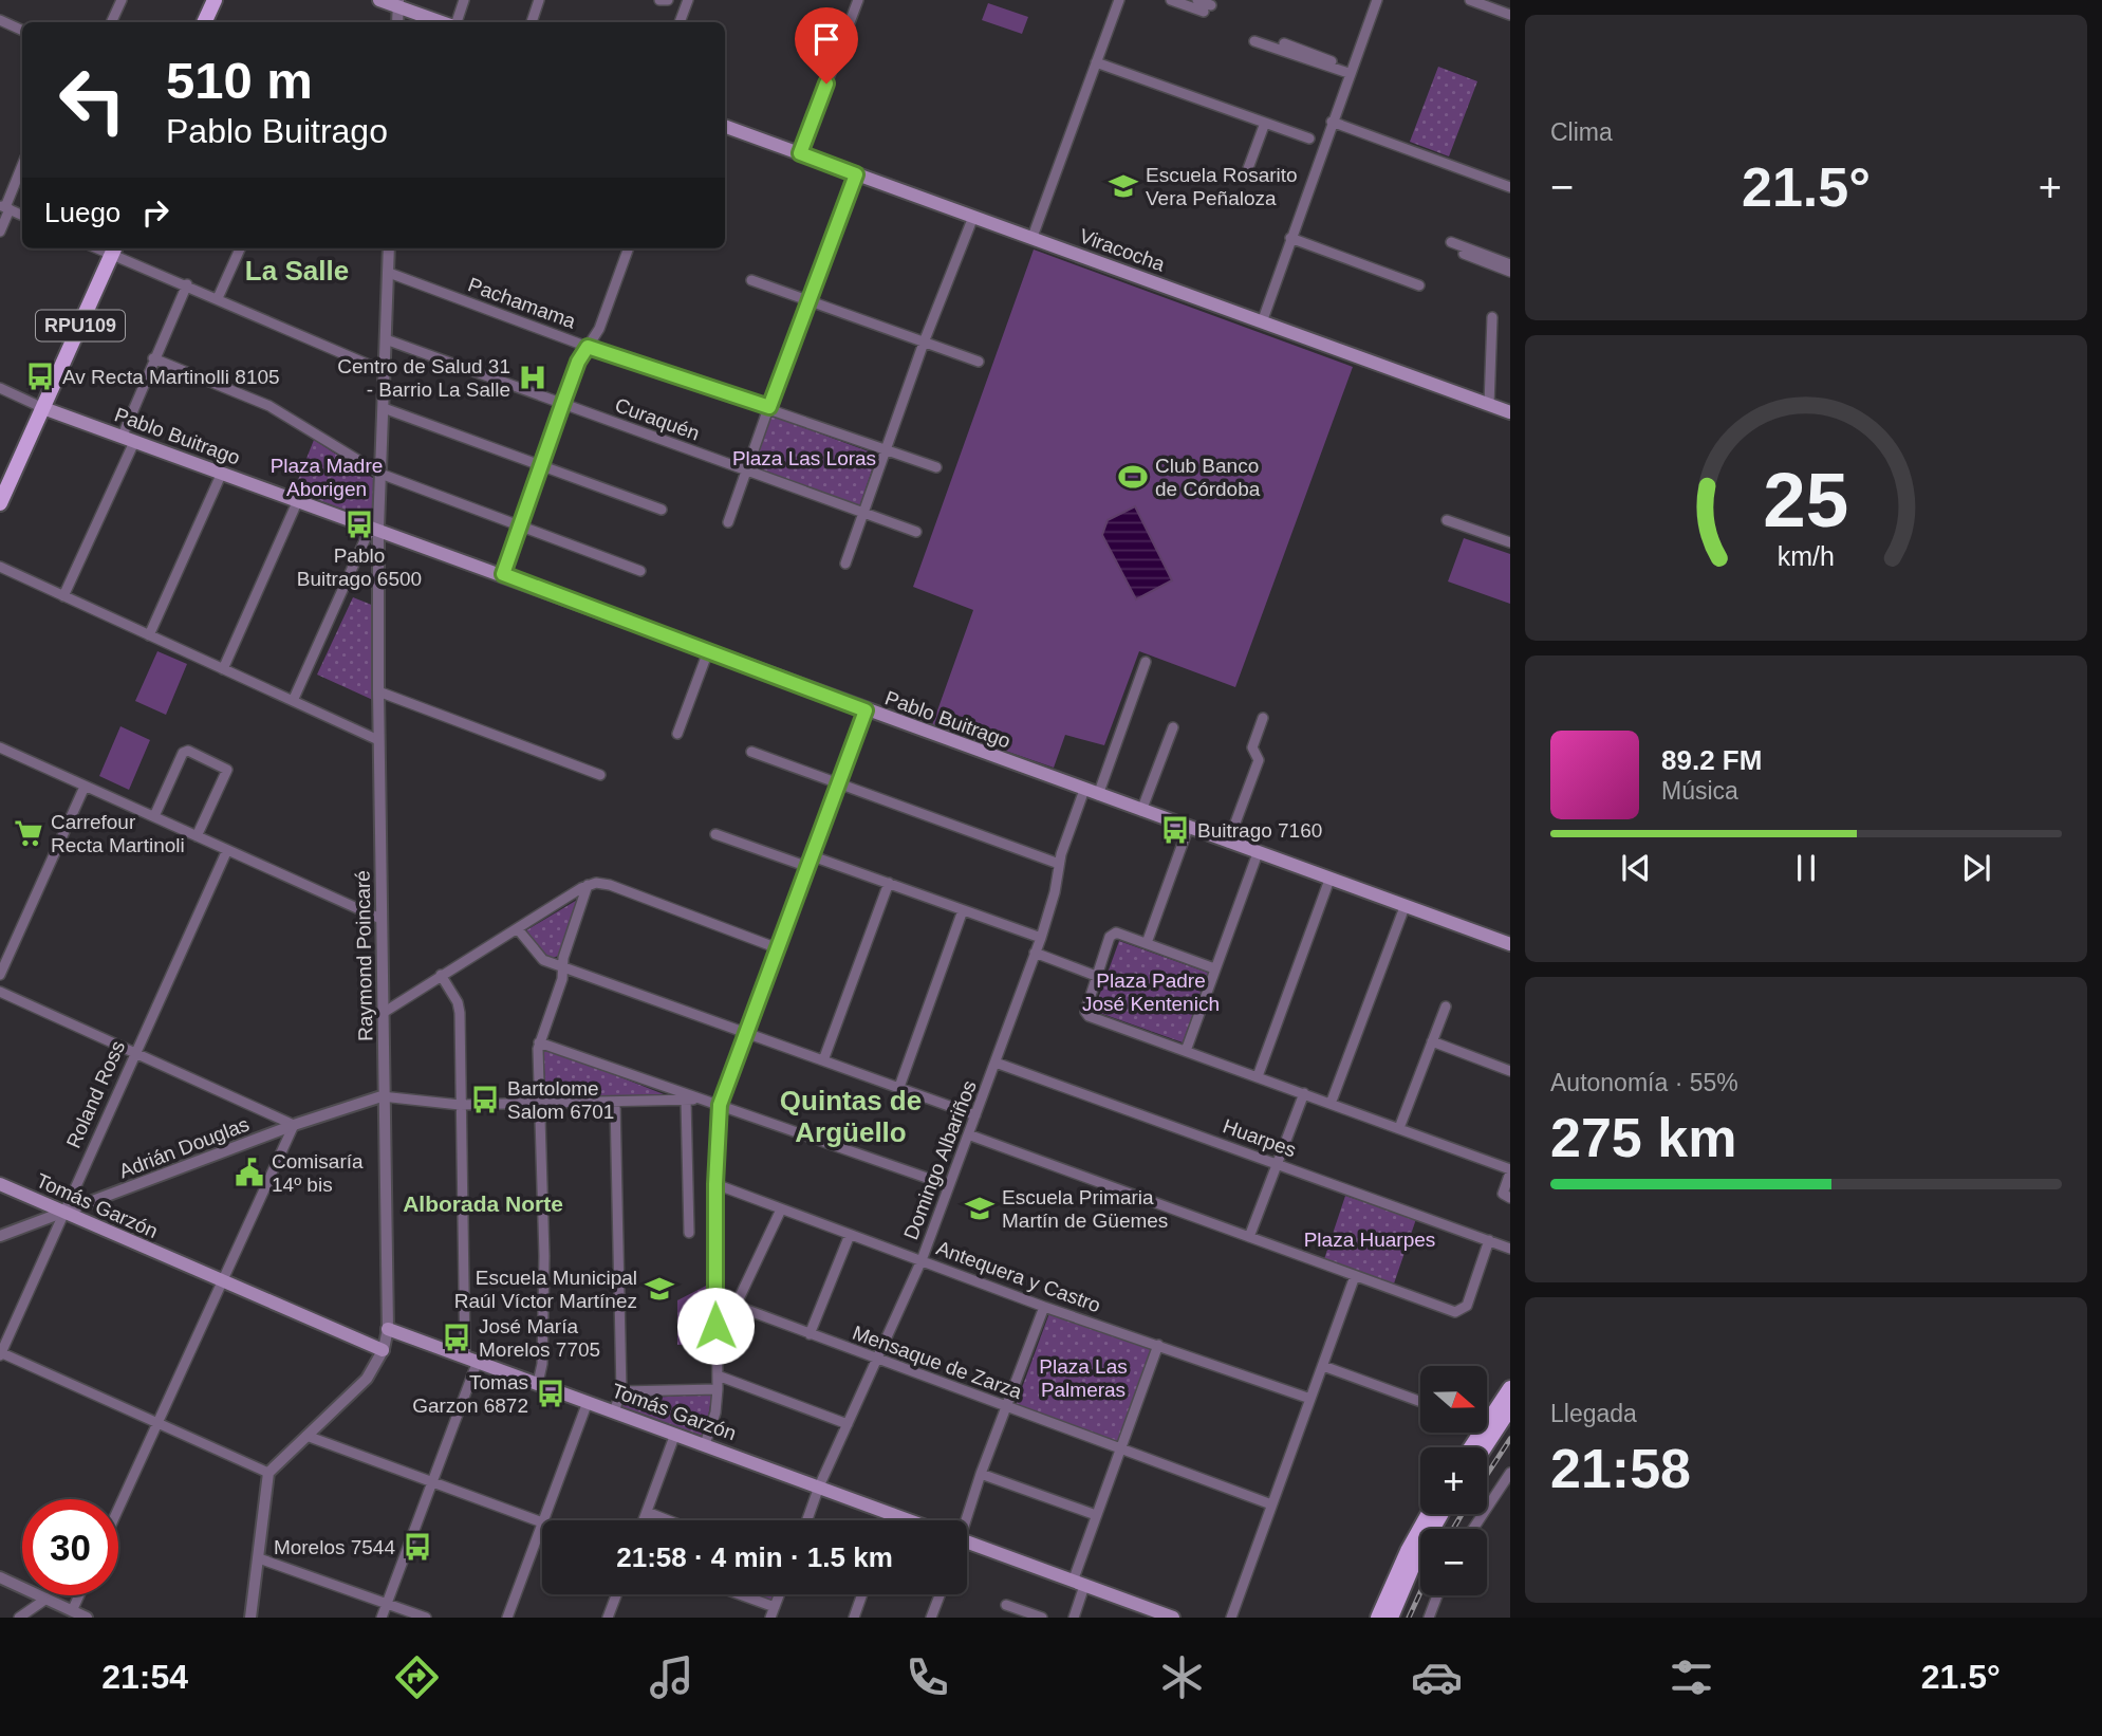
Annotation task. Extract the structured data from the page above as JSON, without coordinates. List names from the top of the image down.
{
  "streets": {
    "main road": [
      "Viracocha",
      "RPU109",
      "Pablo Buitrago",
      "Tomás Garzón"
    ],
    "street": [
      "Pachamama",
      "Curaquén",
      "Raymond Poincaré",
      "Roland Ross",
      "Huarpes",
      "Adrián Douglas",
      "Domingo Albariños",
      "Antequera y Castro",
      "Mensaque de Zarza"
    ]
  },
  "crossings": [
    ["Pachamama", "Raymond Poincaré"],
    ["RPU109", "Pablo Buitrago"],
    ["Curaquén", "Raymond Poincaré"],
    ["Pablo Buitrago", "Raymond Poincaré"],
    ["Pablo Buitrago", "Domingo Albariños"],
    ["Raymond Poincaré", "Adrián Douglas"],
    ["Raymond Poincaré", "Tomás Garzón"],
    ["Roland Ross", "Adrián Douglas"],
    ["Roland Ross", "Tomás Garzón"],
    ["Huarpes", "Domingo Albariños"],
    ["Adrián Douglas", "Tomás Garzón"],
    ["Domingo Albariños", "Tomás Garzón"],
    ["Domingo Albariños", "Antequera y Castro"],
    ["Domingo Albariños", "Mensaque de Zarza"]
  ],
  "districts": ["La Salle", "Quintas de Argüello", "Alborada Norte"],
  "parks": [
    "Plaza Las Loras",
    "Plaza Madre Aborigen",
    "Plaza Padre José Kentenich",
    "Plaza Huarpes",
    "Plaza Las Palmeras"
  ],
  "places": {
    "school or university": ["Escuela Rosarito Vera Peñaloza", "Escuela Primaria Martín de Güemes", "Escuela Municipal Raúl Víctor Martínez"],
    "bus stop": [
      "Av Recta Martinolli 8105",
      "Pablo Buitrago 6500",
      "Buitrago 7160",
      "Bartolome Salom 6701",
      "José María Morelos 7705",
      "Tomas Garzon 6872",
      "Morelos 7544"
    ],
    "hospital": ["Centro de Salud 31 - Barrio La Salle"],
    "sports": ["Club Banco de Córdoba"],
    "supermarket": ["Carrefour Recta Martinoli"],
    "public building": ["Comisaría 14º bis"]
  },
  "north": "right",
  "page": {
    "tile": [
      "Clima",
      ["Autonomía · 55%", "275 km"],
      ["Llegada", "21:58"]
    ],
    "turn": ["510 m", "Pablo Buitrago"],
    "heat": ["−", "21.5°", "+"],
    "then": "Luego",
    "song": ["89.2 FM", "Música"],
    "map_buttons": ["+", "−"],
    "limit": "30",
    "trip": "21:58 · 4 min · 1.5 km",
    "tabs": ["21:54", "21.5°"],
    "gauge": ["25", "km/h"]
  }
}
